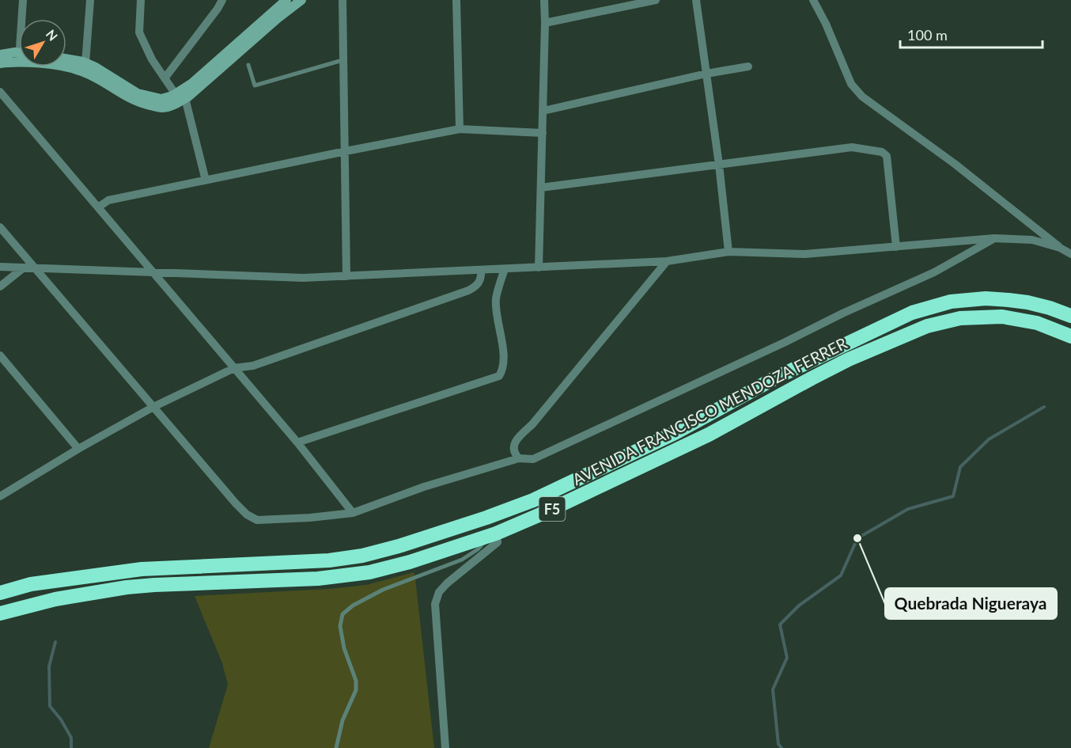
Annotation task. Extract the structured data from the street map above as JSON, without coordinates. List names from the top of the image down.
{
  "streets": {
    "highway": ["AVENIDA FRANCISCO MENDOZA FERRER", "F5"]
  },
  "places": ["Quebrada Nigueraya"],
  "scale_bar": "100 m",
  "north": "top right"
}
